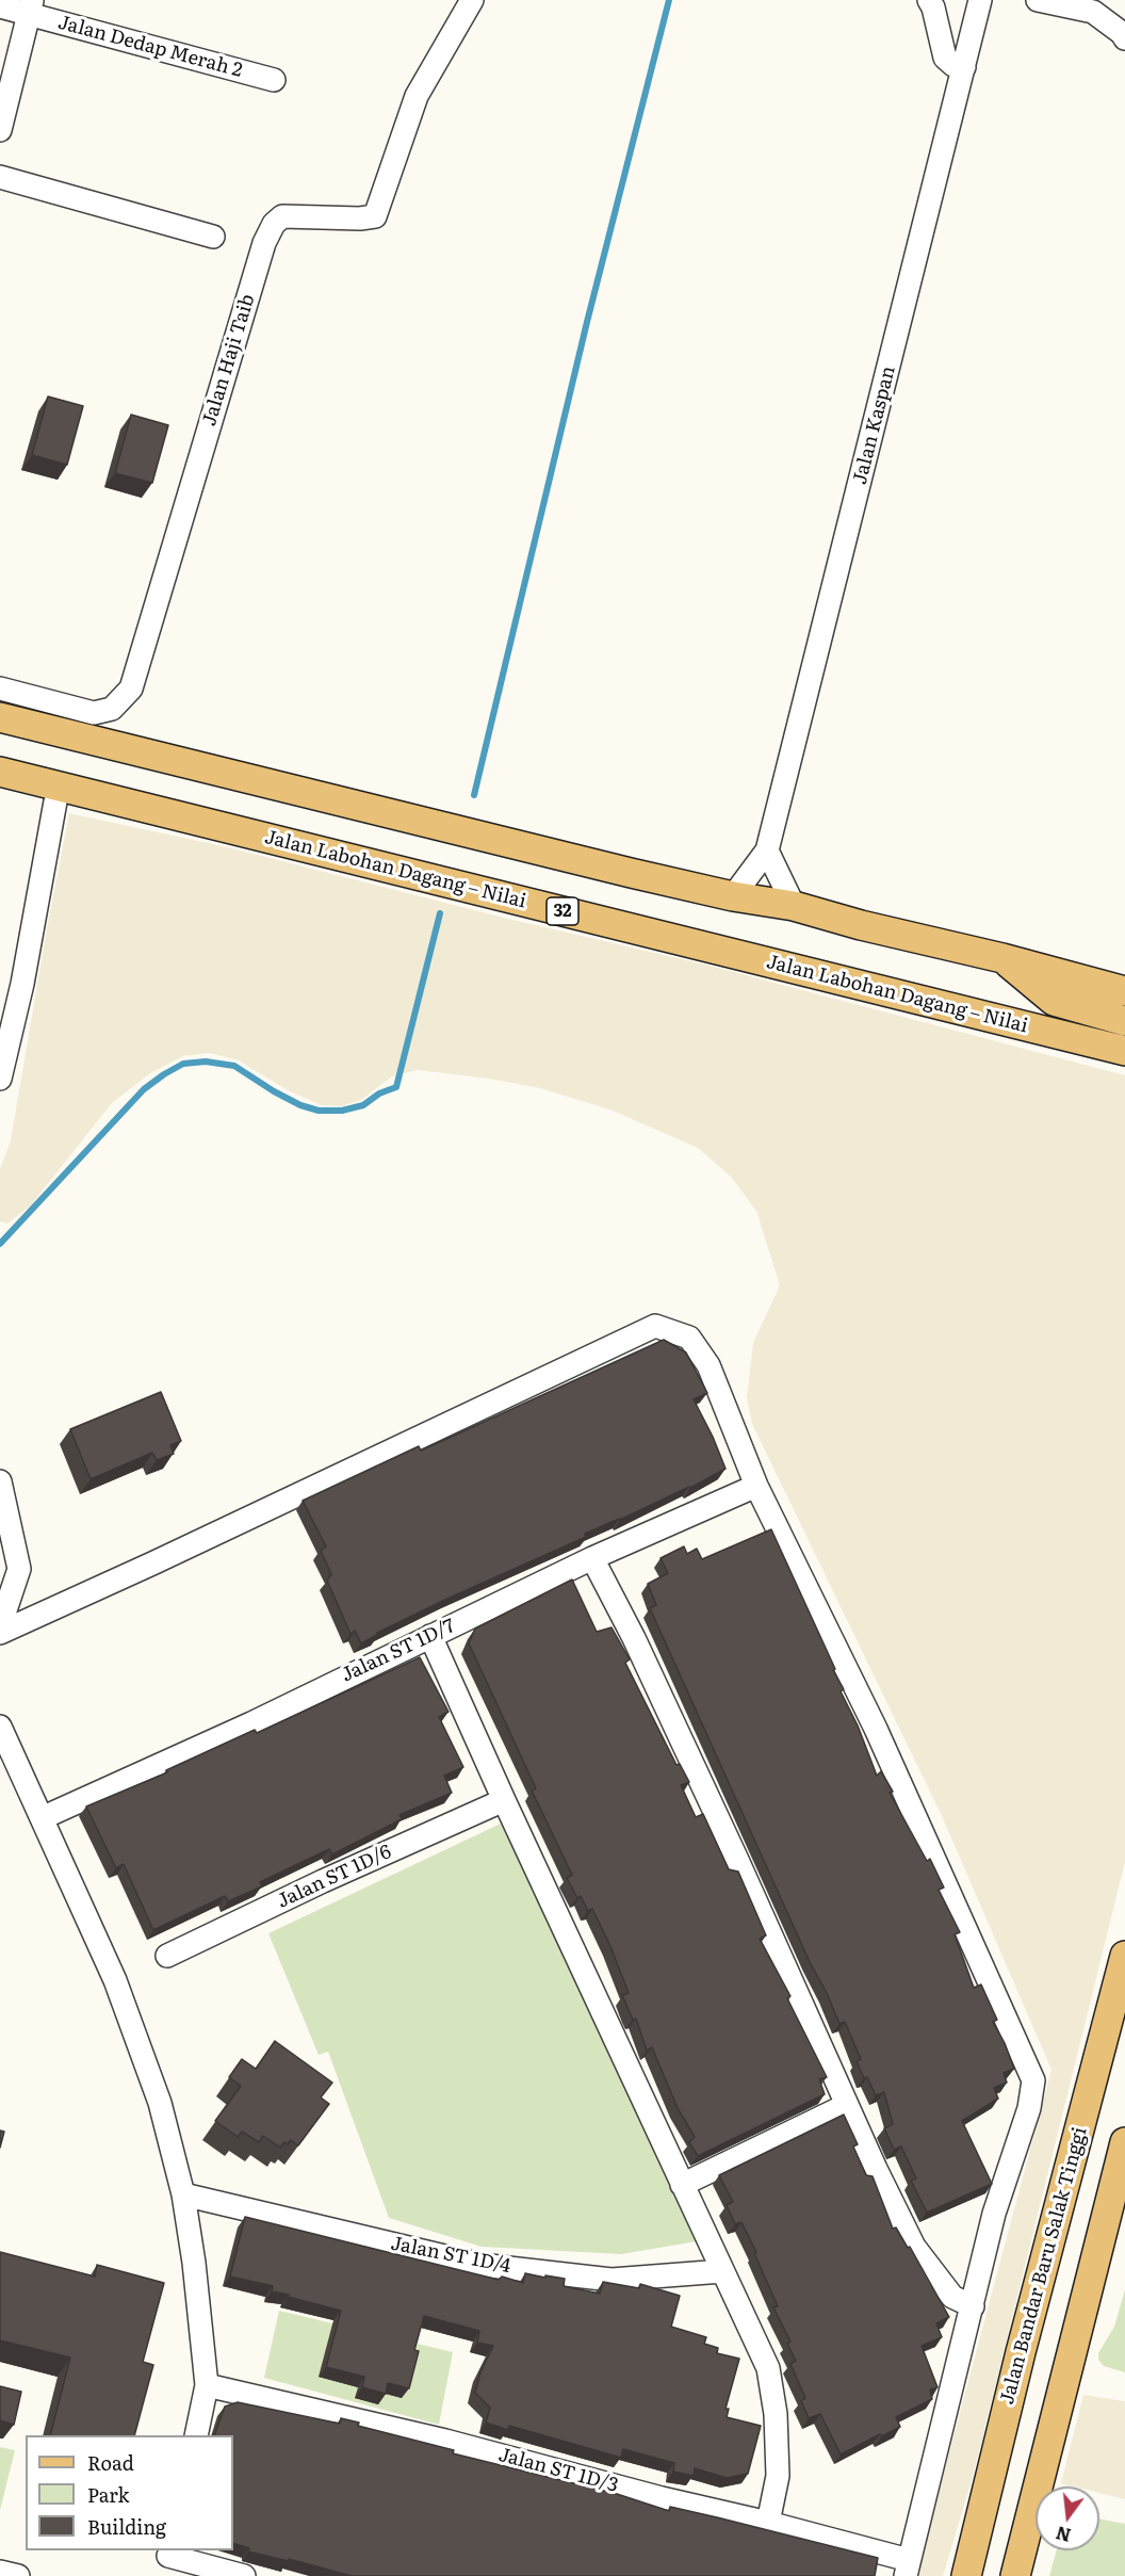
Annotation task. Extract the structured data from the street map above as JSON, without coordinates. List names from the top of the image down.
{
  "streets": {
    "main road": ["Jalan Labohan Dagang ‒ Nilai", "32", "Jalan Bandar Baru Salak Tinggi"],
    "street": [
      "Jalan Dedap Merah 2",
      "Jalan Haji Taib",
      "Jalan Kaspan",
      "Jalan ST 1D/7",
      "Jalan ST 1D/6",
      "Jalan ST 1D/4",
      "Jalan ST 1D/3"
    ]
  },
  "legend": ["Road", "Park", "Building"],
  "north": "bottom"
}
